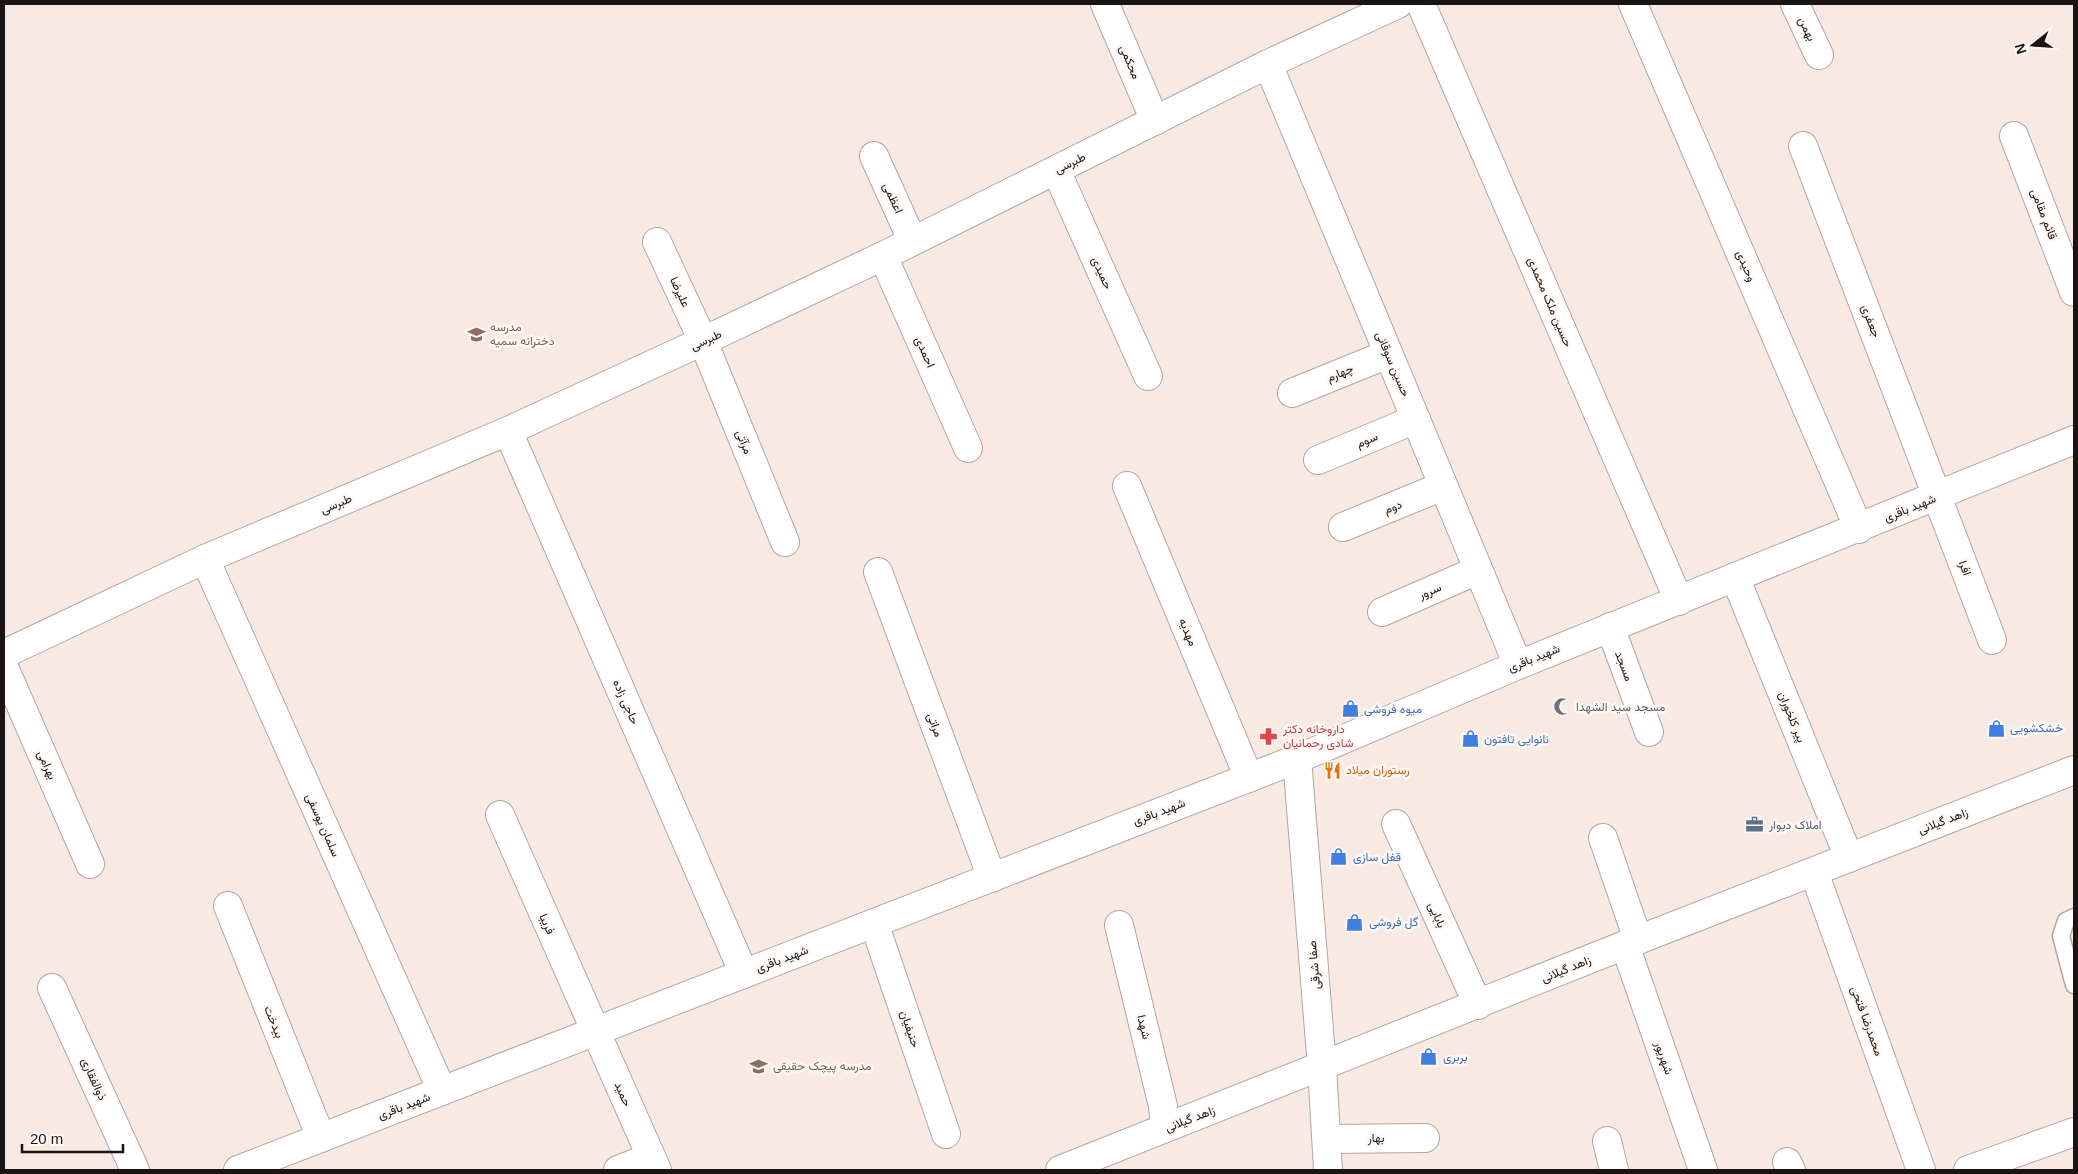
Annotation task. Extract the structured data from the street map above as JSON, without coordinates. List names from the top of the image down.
{
  "streets": {
    "street": [
      "بهمن",
      "محکمی",
      "طبرسی",
      "اعظمی",
      "قائم مقامی",
      "وحیدی",
      "حمیدی",
      "علیرضا",
      "حسین ملک محمدی",
      "جعفری",
      "احمدی",
      "حسین سوقانی",
      "چهارم",
      "سوم",
      "مرآتی",
      "دوم",
      "شهید باقری",
      "افرا",
      "سرور",
      "مهدیه",
      "مسجد",
      "حاجی زاده",
      "پیر کلخوران",
      "مراتی",
      "بهرامی",
      "زاهد گیلانی",
      "سلمان یوسفی",
      "بابایی",
      "فریبا",
      "صفا شرقی",
      "محمدرضا فتحی",
      "بیدخت",
      "شهدا",
      "حنیفیان",
      "شهریور",
      "ذوالفقاری",
      "حمید",
      "بهار"
    ]
  },
  "crossings": [
    ["محکمی", "طبرسی"],
    ["طبرسی", "اعظمی"],
    ["طبرسی", "حمیدی"],
    ["طبرسی", "علیرضا"],
    ["طبرسی", "احمدی"],
    ["طبرسی", "حسین سوقانی"],
    ["طبرسی", "مرآتی"],
    ["طبرسی", "حاجی زاده"],
    ["طبرسی", "سلمان یوسفی"],
    ["وحیدی", "شهید باقری"],
    ["علیرضا", "مرآتی"],
    ["حسین ملک محمدی", "شهید باقری"],
    ["جعفری", "شهید باقری"],
    ["جعفری", "افرا"],
    ["حسین سوقانی", "چهارم"],
    ["حسین سوقانی", "سوم"],
    ["حسین سوقانی", "دوم"],
    ["حسین سوقانی", "شهید باقری"],
    ["حسین سوقانی", "سرور"],
    ["شهید باقری", "افرا"],
    ["شهید باقری", "مهدیه"],
    ["شهید باقری", "مسجد"],
    ["شهید باقری", "حاجی زاده"],
    ["شهید باقری", "پیر کلخوران"],
    ["شهید باقری", "مراتی"],
    ["شهید باقری", "سلمان یوسفی"],
    ["شهید باقری", "فریبا"],
    ["شهید باقری", "صفا شرقی"],
    ["شهید باقری", "بیدخت"],
    ["شهید باقری", "حنیفیان"],
    ["شهید باقری", "حمید"],
    ["پیر کلخوران", "زاهد گیلانی"],
    ["زاهد گیلانی", "بابایی"],
    ["زاهد گیلانی", "صفا شرقی"],
    ["زاهد گیلانی", "محمدرضا فتحی"],
    ["زاهد گیلانی", "شهدا"],
    ["زاهد گیلانی", "شهریور"],
    ["فریبا", "حمید"],
    ["صفا شرقی", "بهار"]
  ],
  "places": {
    "school or university": ["مدرسه دخترانه سمیه", "مدرسه پیچک حقیقی"],
    "mosque": ["مسجد سید الشهدا"],
    "shop": [
      "میوه فروشی",
      "خشکشویی",
      "نانوایی تافتون",
      "قفل سازی",
      "گل فروشی",
      "بربری"
    ],
    "pharmacy": ["داروخانه دکتر شادی رحمانیان"],
    "restaurant": ["رستوران میلاد"],
    "office": ["املاک دیوار"]
  },
  "scale_bar": "20 m",
  "north": "left"
}
